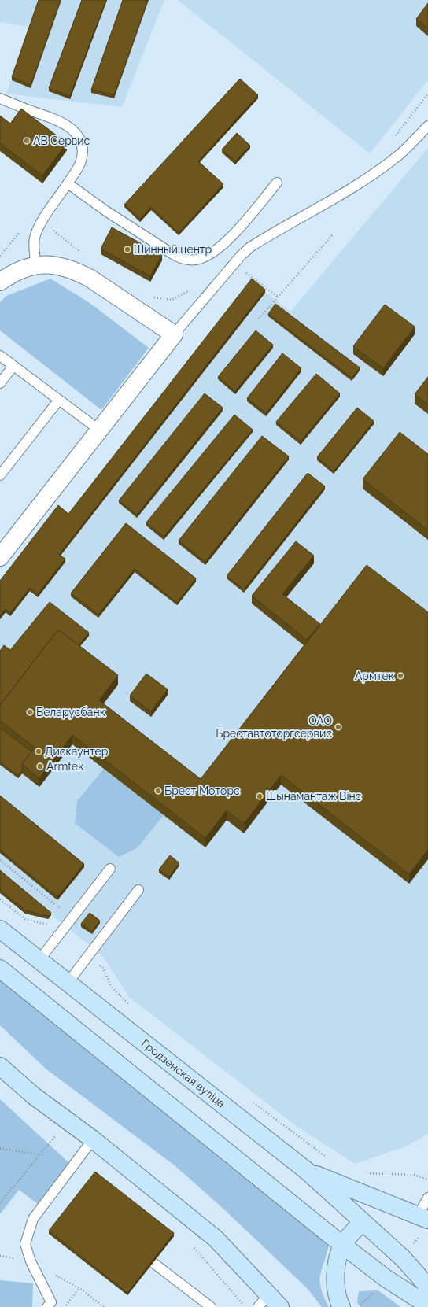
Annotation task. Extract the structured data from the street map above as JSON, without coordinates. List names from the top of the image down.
{
  "streets": {
    "main road": ["Гродзенская вуліца"]
  },
  "places": [
    "АВ Сервис",
    "Шинный центр",
    "Армтек",
    "Беларусбанк",
    "ОАО Бреставтоторгсервис",
    "Дискаунтер",
    "Armtek",
    "Брест Моторс",
    "Шынамантаж Вінс"
  ]
}
